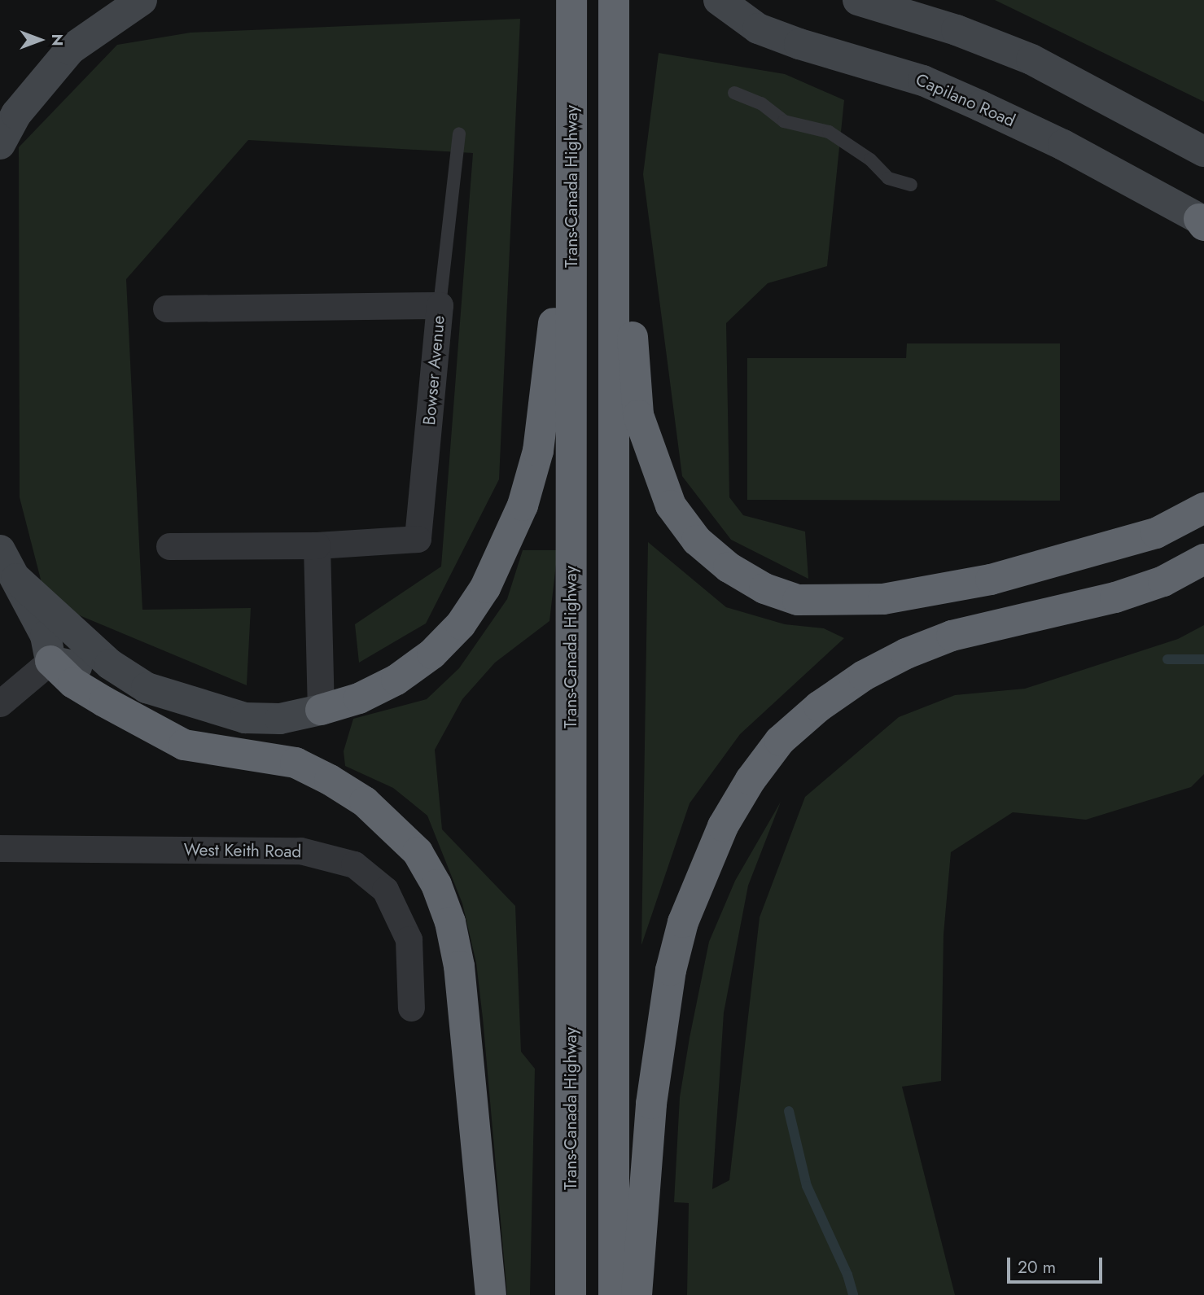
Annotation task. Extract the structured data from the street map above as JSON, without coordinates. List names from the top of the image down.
{
  "streets": {
    "highway": ["Trans-Canada Highway"],
    "main road": ["Capilano Road"],
    "street": ["Bowser Avenue", "West Keith Road"]
  },
  "scale_bar": "20 m",
  "north": "right"
}
